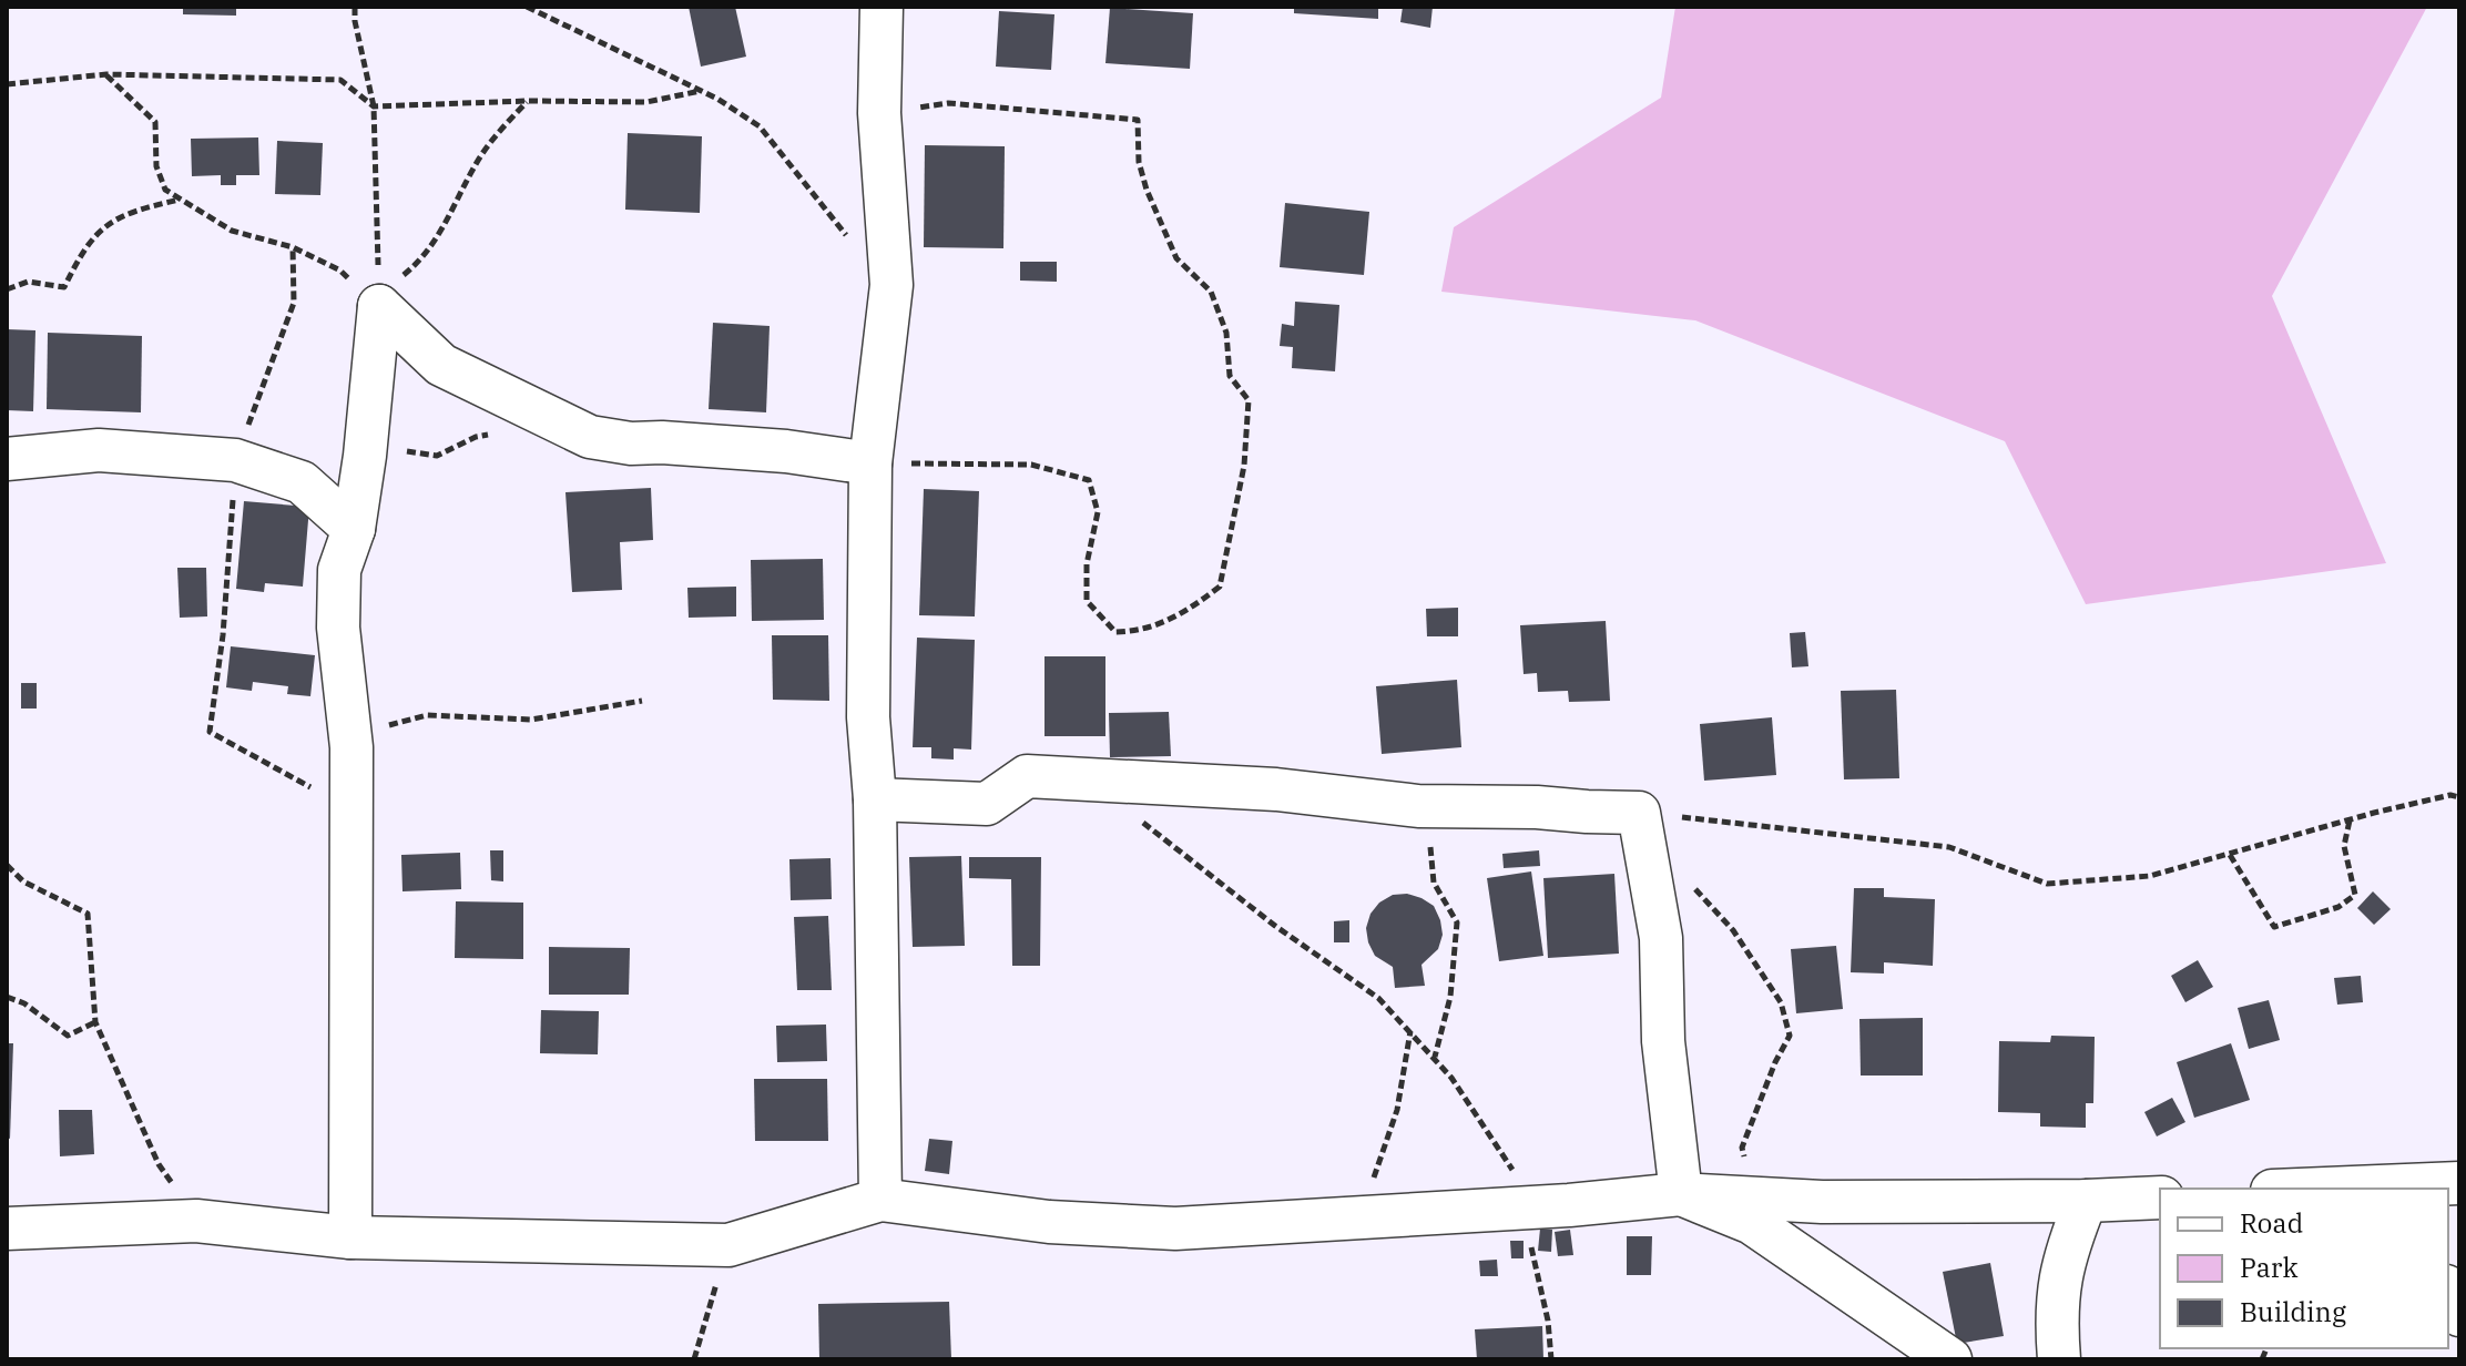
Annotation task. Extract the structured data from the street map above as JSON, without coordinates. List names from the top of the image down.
{
  "legend": ["Road", "Park", "Building"]
}
